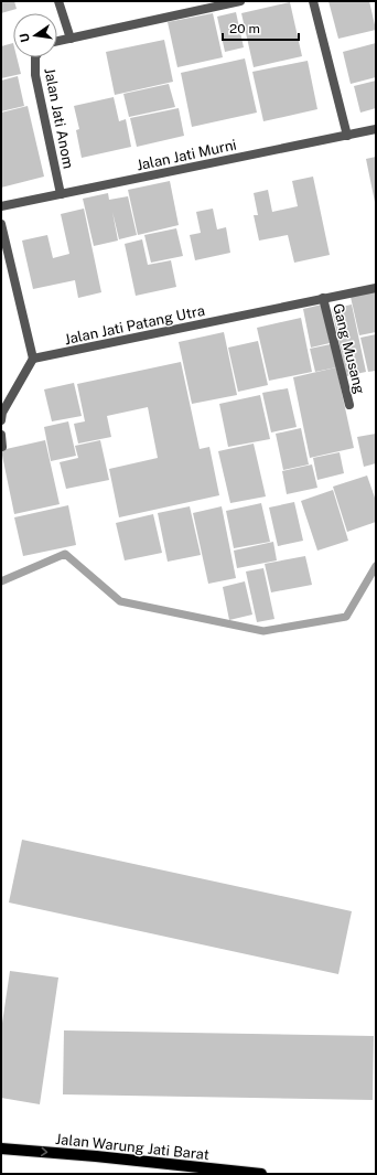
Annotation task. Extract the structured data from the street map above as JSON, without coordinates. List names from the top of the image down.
{
  "streets": {
    "main road": ["Jalan Warung Jati Barat"],
    "street": [
      "Jalan Jati Anom",
      "Jalan Jati Murni",
      "Jalan Jati Patang Utra",
      "Gang Musang"
    ]
  },
  "crossings": [
    ["Jalan Jati Anom", "Jalan Jati Murni"],
    ["Jalan Jati Patang Utra", "Gang Musang"]
  ],
  "one_way": ["Jalan Warung Jati Barat"],
  "scale_bar": "20 m",
  "north": "left"
}
